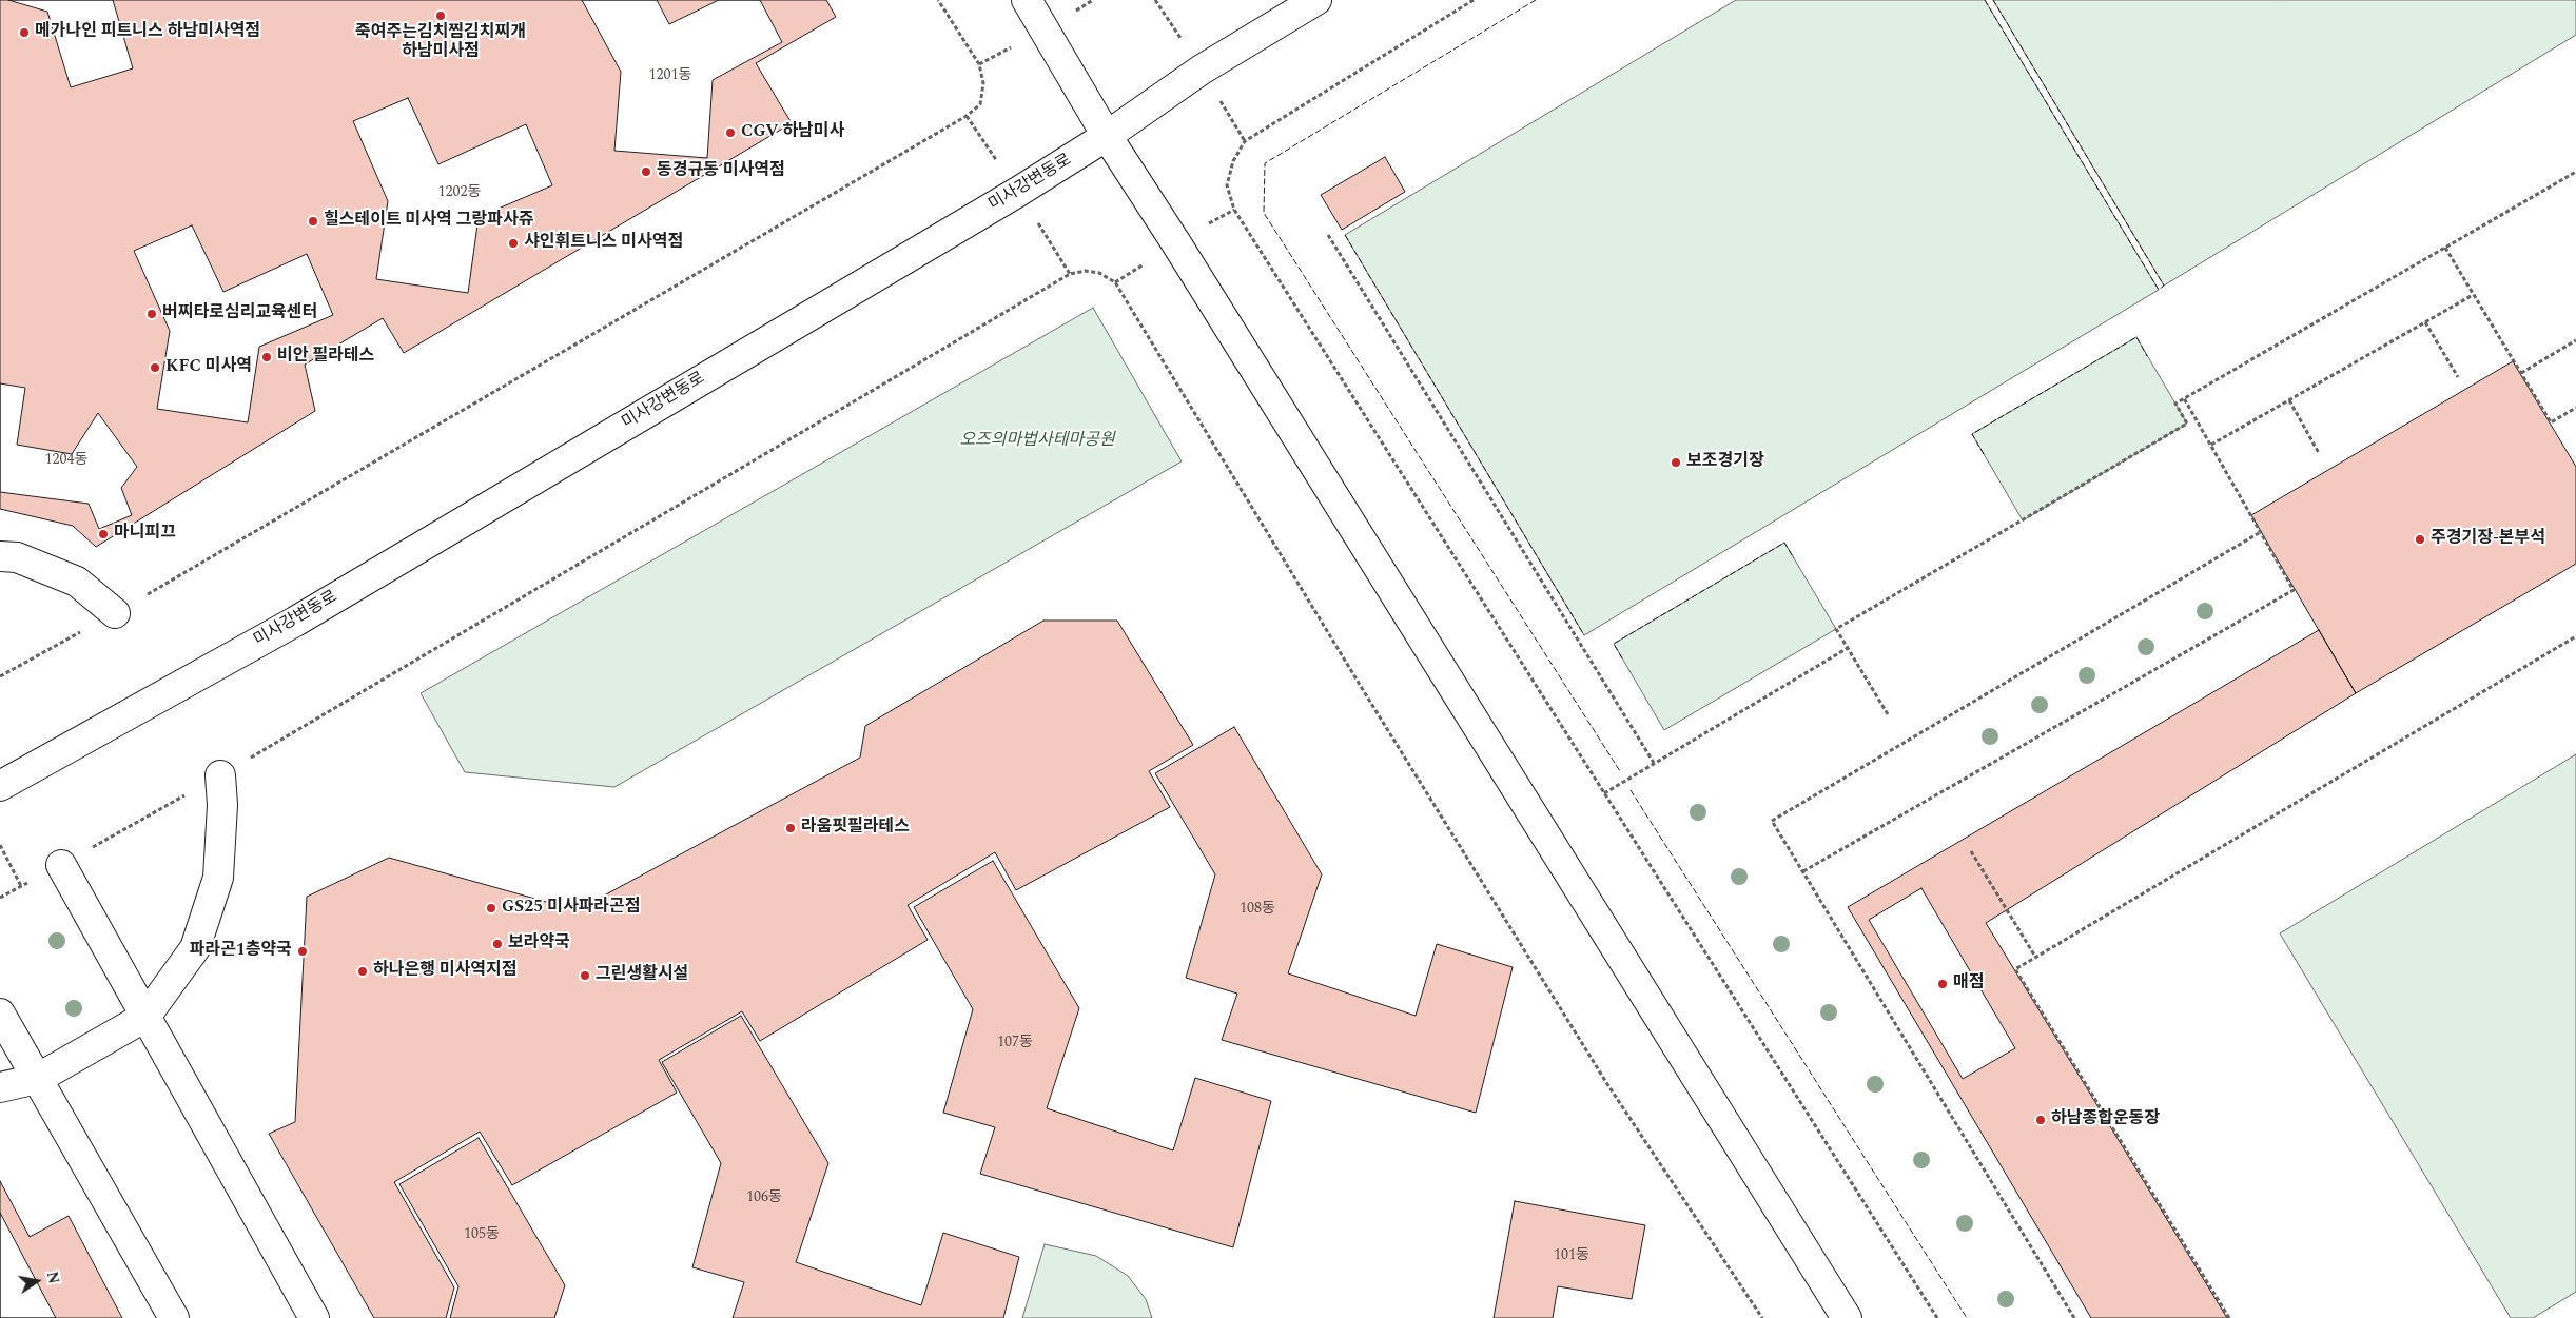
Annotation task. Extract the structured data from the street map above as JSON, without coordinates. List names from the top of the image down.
{
  "streets": {
    "street": ["미사강변동로"]
  },
  "parks": ["오즈의마법사테마공원"],
  "places": [
    "죽여주는김치찜김치찌개 하남미사점",
    "메가나인 피트니스 하남미사역점",
    "CGV 하남미사",
    "동경규동 미사역점",
    "힐스테이트 미사역 그랑파사쥬",
    "샤인휘트니스 미사역점",
    "버찌타로심리교육센터",
    "비안 필라테스",
    "KFC 미사역",
    "보조경기장",
    "마니피끄",
    "주경기장-본부석",
    "라움핏필라테스",
    "GS25 미사파라곤점",
    "보라약국",
    "파라곤1층약국",
    "하나은행 미사역지점",
    "그린생활시설",
    "매점",
    "하남종합운동장"
  ],
  "house_numbers": [
    "1201동",
    "1202동",
    "1204동",
    "108동",
    "107동",
    "106동",
    "105동",
    "101동"
  ],
  "north": "right"
}
